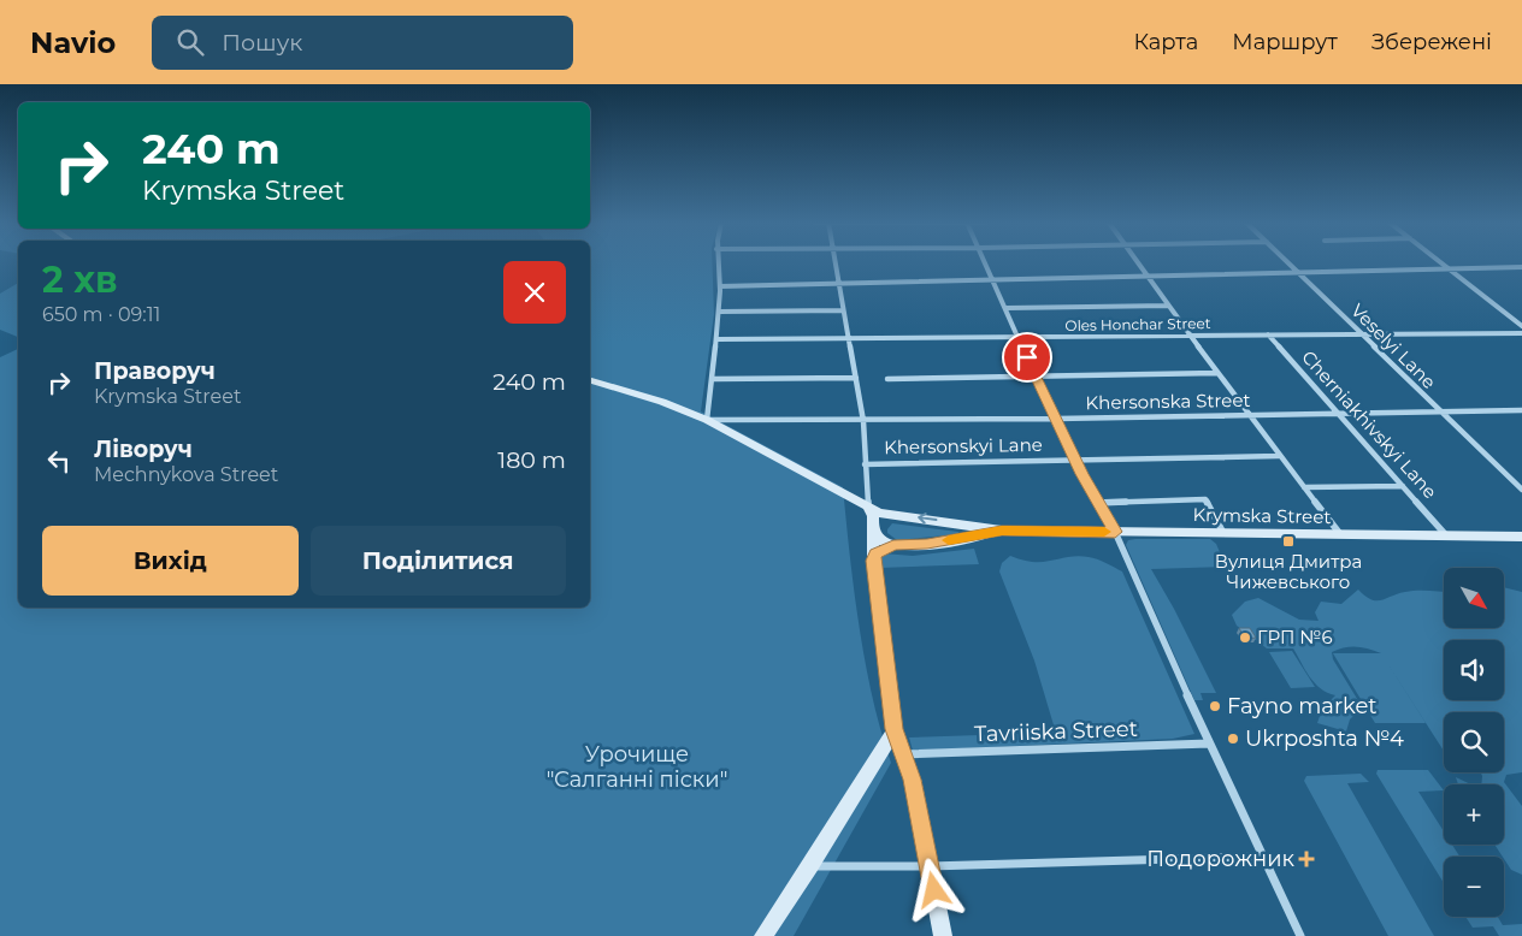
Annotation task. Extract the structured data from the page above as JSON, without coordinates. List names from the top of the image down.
{
  "streets": {
    "street": [
      "Oles Honchar Street",
      "Veselyi Lane",
      "Khersonska Street",
      "Cherniakhivskyi Lane",
      "Khersonskyi Lane",
      "Krymska Street",
      "Tavriiska Street"
    ]
  },
  "crossings": [
    ["Oles Honchar Street", "Veselyi Lane"],
    ["Oles Honchar Street", "Cherniakhivskyi Lane"],
    ["Veselyi Lane", "Khersonska Street"],
    ["Khersonska Street", "Cherniakhivskyi Lane"],
    ["Khersonska Street", "Krymska Street"],
    ["Cherniakhivskyi Lane", "Krymska Street"]
  ],
  "parks": ["Урочище \"Салганні піски\""],
  "places": {
    "transit": ["Вулиця Дмитра Чижевського"],
    "other": ["ГРП №6", "Fayno market", "Ukrposhta №4"],
    "health": ["Подорожник"]
  },
  "north": "bottom right",
  "page": {
    "header": "Navio",
    "search": "Пошук",
    "nav": ["Карта", "Маршрут", "Збережені"],
    "turn": ["240 m", "Krymska Street"],
    "heading": ["2 хв", "650 m · 09:11"],
    "list": [
      {
        "name": "Праворуч",
        "note": "Krymska Street",
        "value": "240 m"
      },
      {
        "name": "Ліворуч",
        "note": "Mechnykova Street",
        "value": "180 m"
      }
    ],
    "buttons": ["Вихід", "Поділитися"],
    "map_buttons": ["+", "−"]
  }
}
